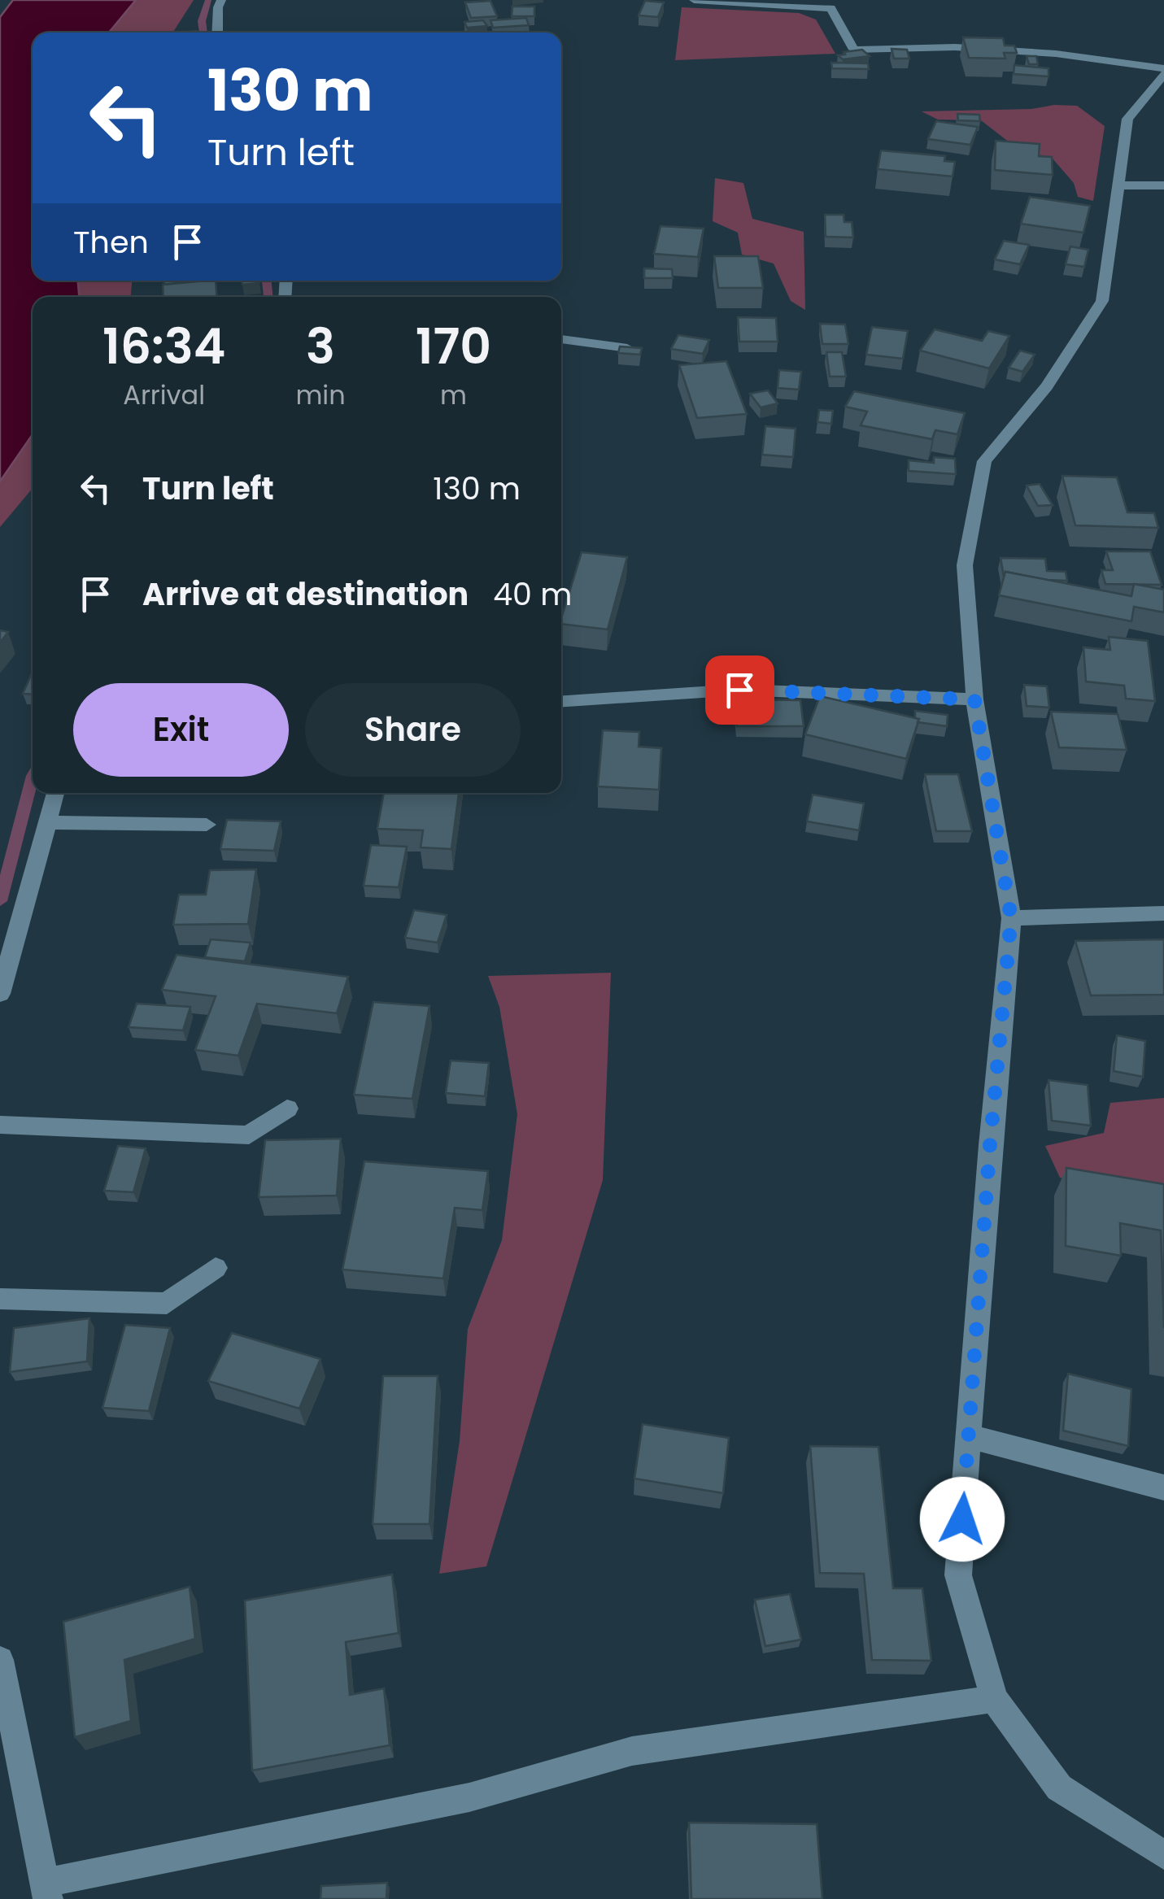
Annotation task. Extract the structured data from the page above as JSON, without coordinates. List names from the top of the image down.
{
  "page": {
    "turn": ["130 m", "Turn left"],
    "then": "Then",
    "eta": [
      "16:34",
      "Arrival",
      "3",
      "min",
      "170",
      "m"
    ],
    "list": [
      {
        "name": "Turn left",
        "value": "130 m"
      },
      {
        "name": "Arrive at destination",
        "value": "40 m"
      }
    ],
    "buttons": ["Exit", "Share"]
  }
}
